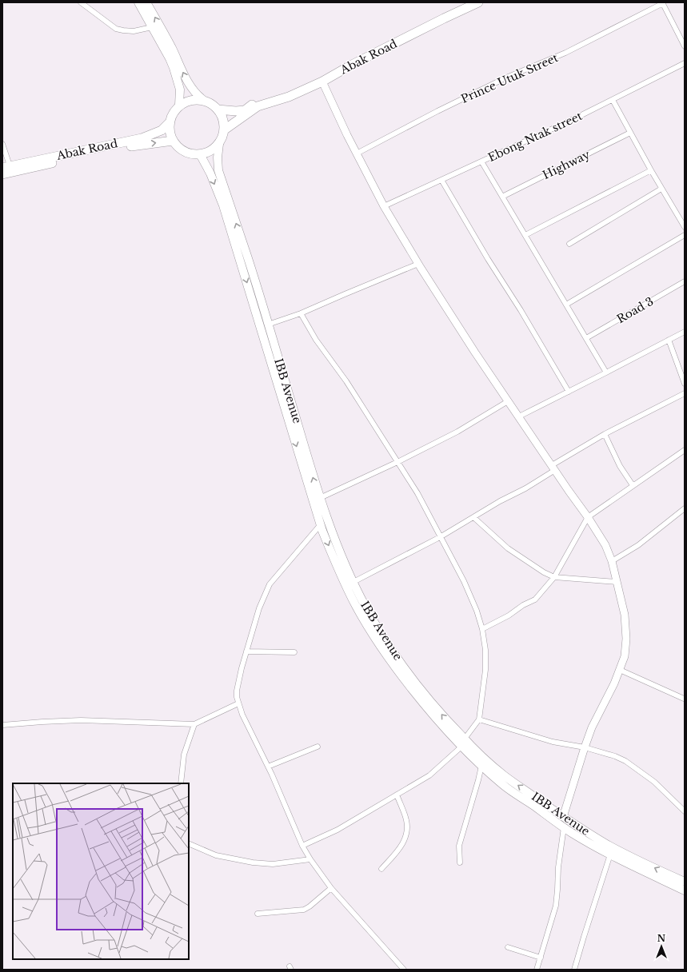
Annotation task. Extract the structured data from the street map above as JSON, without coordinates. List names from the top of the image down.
{
  "streets": {
    "highway": ["Abak Road"],
    "main road": ["IBB Avenue"],
    "street": [
      "Prince Utuk Street",
      "Ebong Ntak street",
      "Highway",
      "Road 3"
    ]
  },
  "crossings": [
    ["Abak Road", "IBB Avenue"]
  ],
  "north": "top"
}
